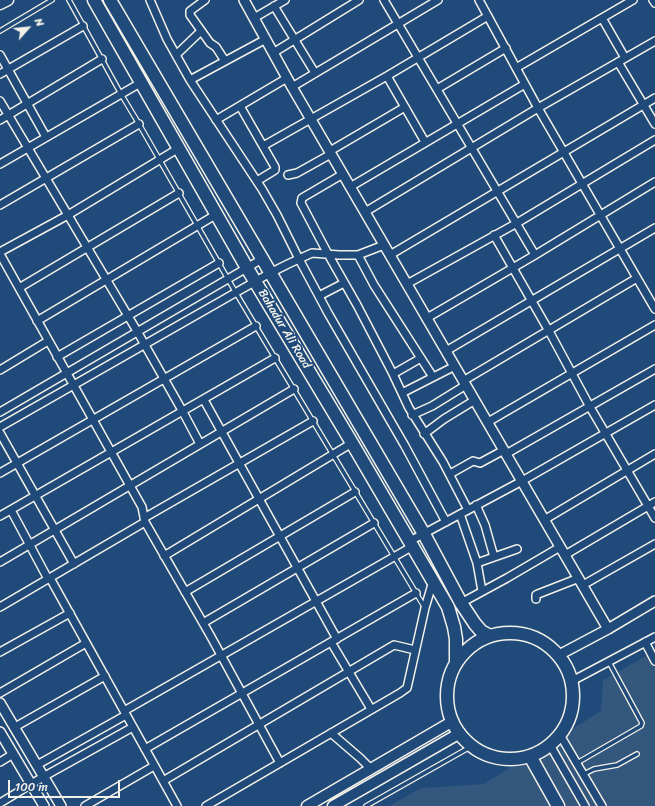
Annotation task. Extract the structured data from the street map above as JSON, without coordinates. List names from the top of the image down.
{
  "streets": {
    "main road": ["Bahadur Ali Road"]
  },
  "scale_bar": "100 m",
  "north": "top right"
}
